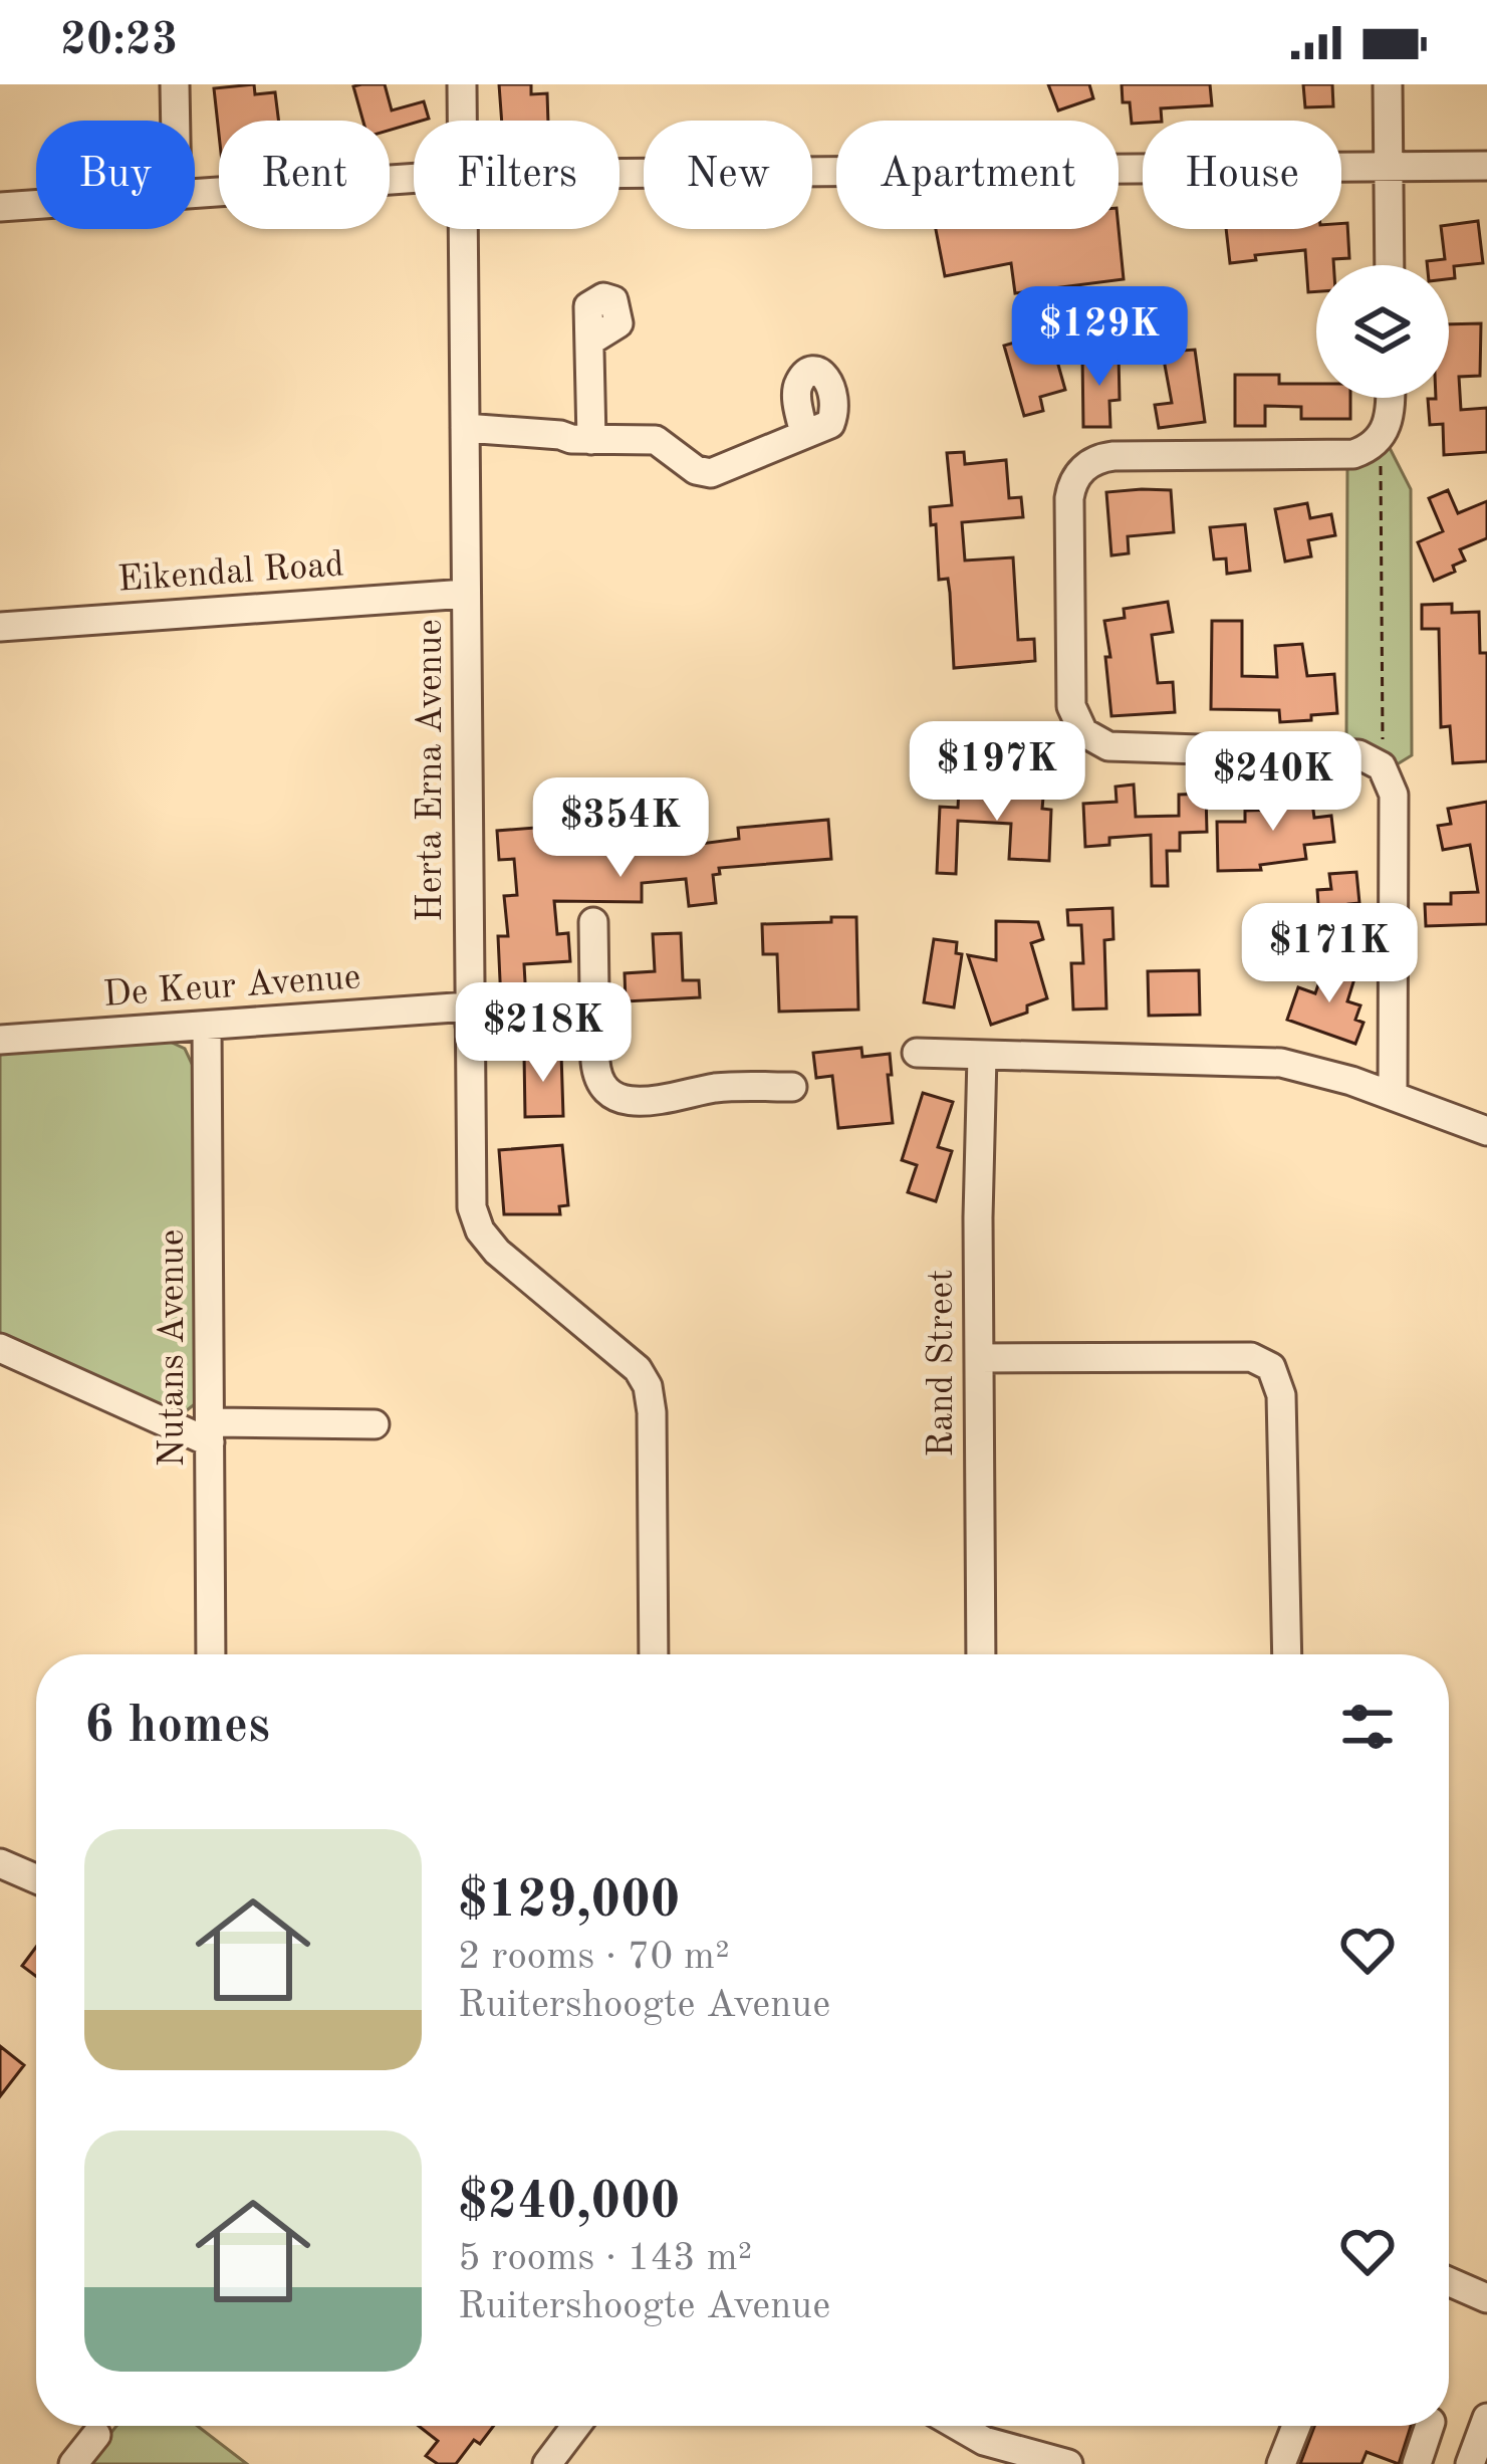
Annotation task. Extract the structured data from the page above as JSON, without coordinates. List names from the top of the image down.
{
  "streets": {
    "street": [
      "Eikendal Road",
      "Herta Erna Avenue",
      "De Keur Avenue",
      "Nutans Avenue",
      "Rand Street"
    ]
  },
  "crossings": [
    ["Eikendal Road", "Herta Erna Avenue"],
    ["Herta Erna Avenue", "De Keur Avenue"],
    ["De Keur Avenue", "Nutans Avenue"]
  ],
  "page": {
    "status": "20:23",
    "chip": [
      "Buy",
      "Rent",
      "Filters",
      "New",
      "Apartment",
      "House"
    ],
    "price": [
      "$129K",
      "$197K",
      "$240K",
      "$354K",
      "$171K",
      "$218K"
    ],
    "heading": "6 homes",
    "list": [
      {
        "name": "$129,000",
        "note": "2 rooms · 70 m² · Ruitershoogte Avenue"
      },
      {
        "name": "$240,000",
        "note": "5 rooms · 143 m² · Ruitershoogte Avenue"
      }
    ]
  }
}
